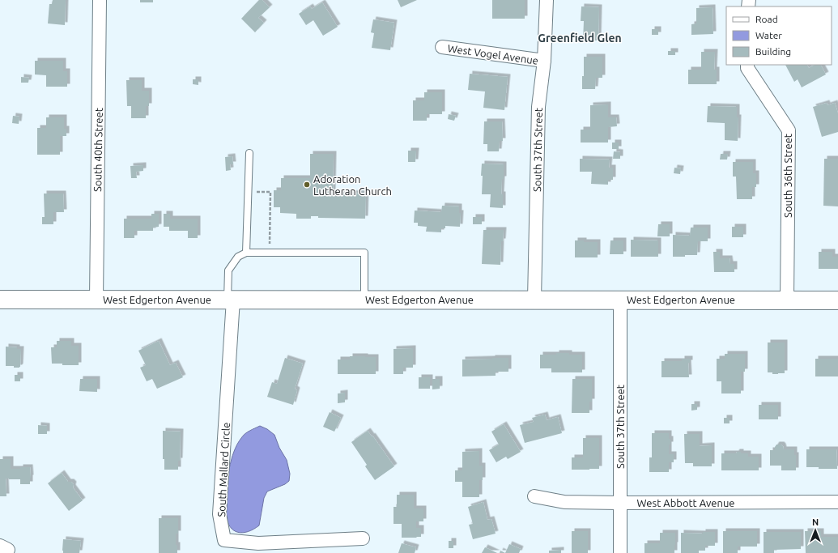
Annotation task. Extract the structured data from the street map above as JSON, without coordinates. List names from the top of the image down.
{
  "streets": {
    "street": [
      "West Vogel Avenue",
      "South 40th Street",
      "South 37th Street",
      "South 36th Street",
      "West Edgerton Avenue",
      "South Mallard Circle",
      "West Abbott Avenue"
    ]
  },
  "crossings": [
    ["West Vogel Avenue", "South 37th Street"],
    ["South 40th Street", "West Edgerton Avenue"],
    ["South 37th Street", "West Edgerton Avenue"],
    ["South 37th Street", "West Abbott Avenue"],
    ["South 36th Street", "West Edgerton Avenue"],
    ["West Edgerton Avenue", "South Mallard Circle"]
  ],
  "districts": ["Greenfield Glen"],
  "places": ["Adoration Lutheran Church"],
  "legend": ["Road", "Water", "Building"],
  "north": "top"
}
